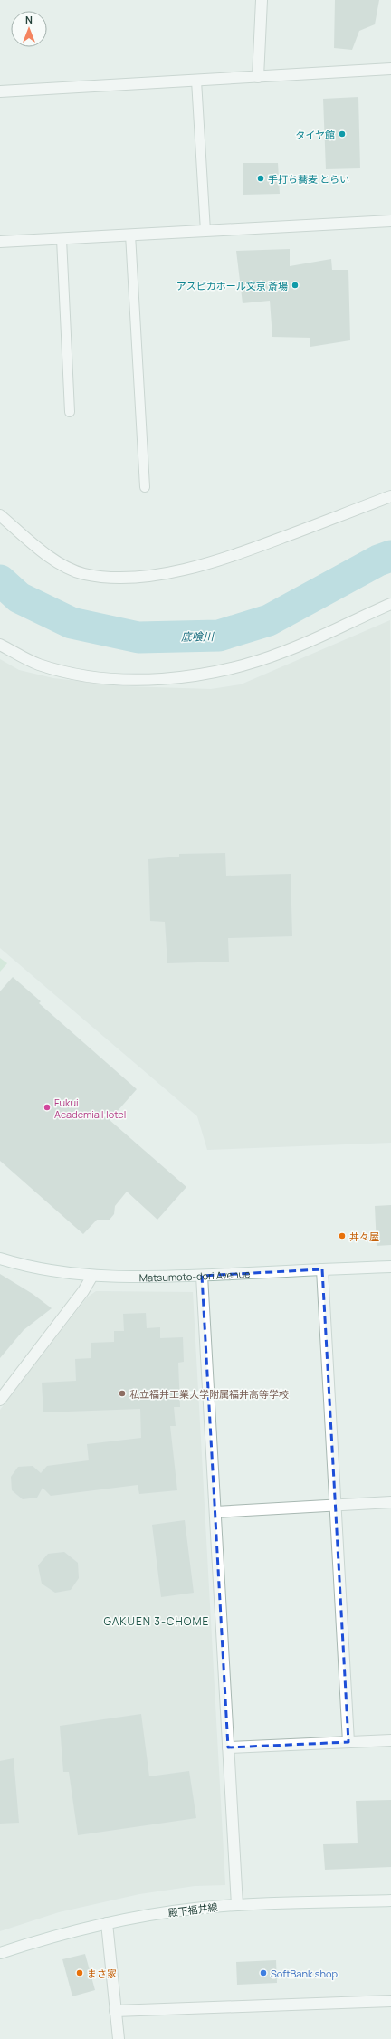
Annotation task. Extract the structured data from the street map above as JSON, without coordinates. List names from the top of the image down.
{
  "streets": {
    "street": ["Matsumoto-dori Avenue", "殿下福井線"]
  },
  "districts": ["GAKUEN 3-CHOME"],
  "water": ["底喰川"],
  "places": [
    "タイヤ館",
    "手打ち蕎麦 とらい",
    "アスピカホール文京 斎場",
    "Fukui Academia Hotel",
    "丼々屋",
    "私立福井工業大学附属福井高等学校",
    "まさ家",
    "SoftBank shop"
  ],
  "north": "top"
}
